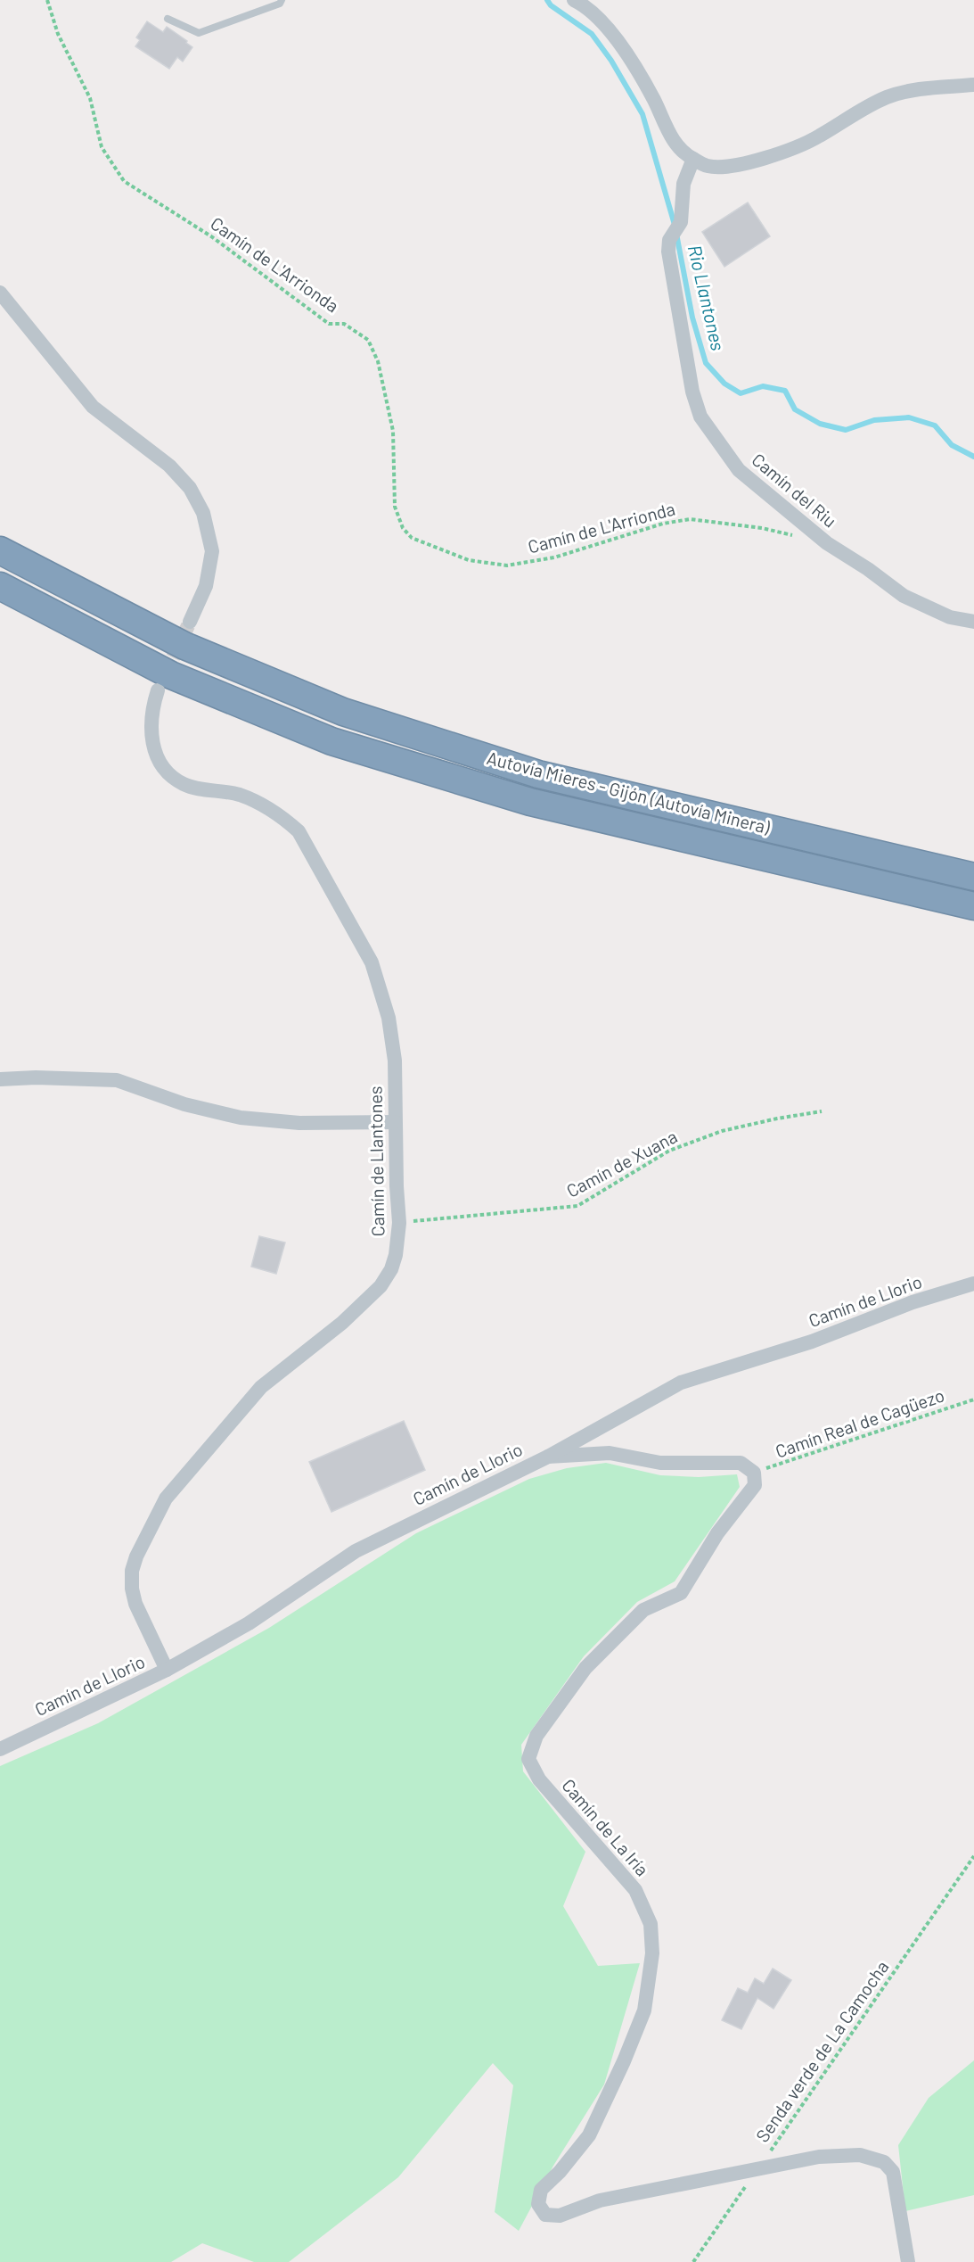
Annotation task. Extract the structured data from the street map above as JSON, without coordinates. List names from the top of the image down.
{
  "streets": {
    "highway": ["Autovía Mieres - Gijón (Autovía Minera)"],
    "street": [
      "Camín del Riu",
      "Camín de Llantones",
      "Camín de Llorio",
      "Camín de La Iría"
    ],
    "path": [
      "Camín de L'Arrionda",
      "Camín de Xuana",
      "Camín Real de Cagüezo",
      "Senda verde de La Camocha"
    ]
  },
  "crossings": [
    ["Camín de Llantones", "Camín de Xuana"],
    ["Camín de Llantones", "Camín de Llorio"],
    ["Camín Real de Cagüezo", "Camín de La Iría"],
    ["Camín de La Iría", "Senda verde de La Camocha"]
  ],
  "water": ["Rio Llantones"]
}
